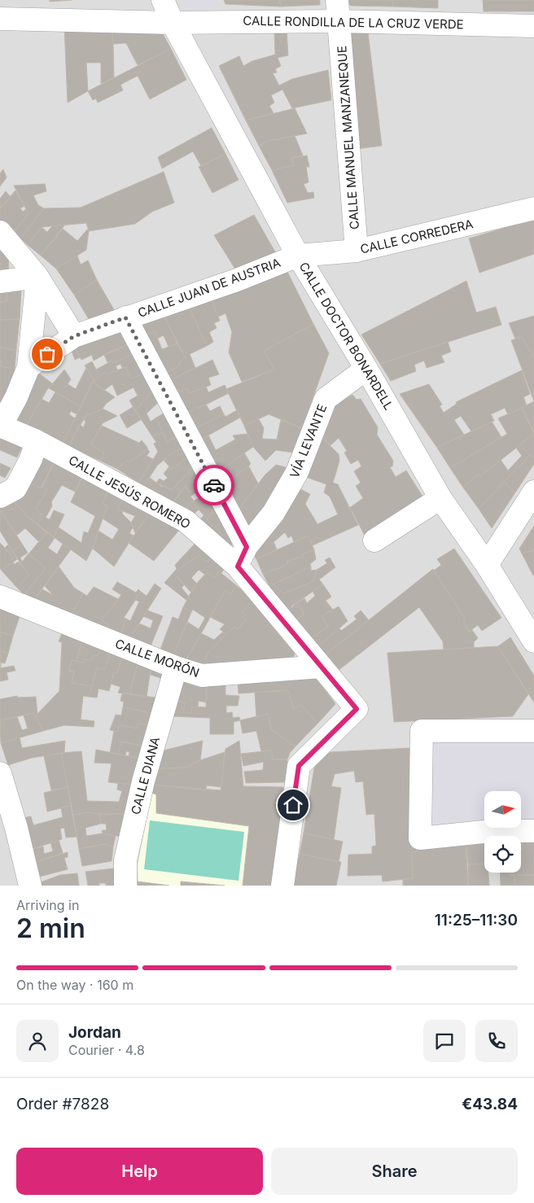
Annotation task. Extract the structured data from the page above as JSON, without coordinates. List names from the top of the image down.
{
  "streets": {
    "street": [
      "CALLE RONDILLA DE LA CRUZ VERDE",
      "CALLE MANUEL MANZANEQUE",
      "CALLE CORREDERA",
      "CALLE JUAN DE AUSTRIA",
      "CALLE DOCTOR BONARDELL",
      "VÍA LEVANTE",
      "CALLE JESÚS ROMERO",
      "CALLE MORÓN",
      "CALLE DIANA"
    ]
  },
  "crossings": [
    ["CALLE RONDILLA DE LA CRUZ VERDE", "CALLE MANUEL MANZANEQUE"],
    ["CALLE RONDILLA DE LA CRUZ VERDE", "CALLE DOCTOR BONARDELL"],
    ["CALLE MANUEL MANZANEQUE", "CALLE CORREDERA"],
    ["CALLE CORREDERA", "CALLE JUAN DE AUSTRIA"],
    ["CALLE CORREDERA", "CALLE DOCTOR BONARDELL"],
    ["CALLE JUAN DE AUSTRIA", "CALLE DOCTOR BONARDELL"],
    ["CALLE DOCTOR BONARDELL", "VÍA LEVANTE"],
    ["VÍA LEVANTE", "CALLE JESÚS ROMERO"],
    ["CALLE JESÚS ROMERO", "CALLE MORÓN"],
    ["CALLE MORÓN", "CALLE DIANA"]
  ],
  "north": "right",
  "page": {
    "heading": ["2 min", "Arriving in", "11:25–11:30"],
    "panel": [
      "Jordan",
      "Courier · 4.8",
      "Order #7828",
      "€43.84"
    ],
    "bar": "On the way · 160 m",
    "buttons": ["Help", "Share"]
  }
}
